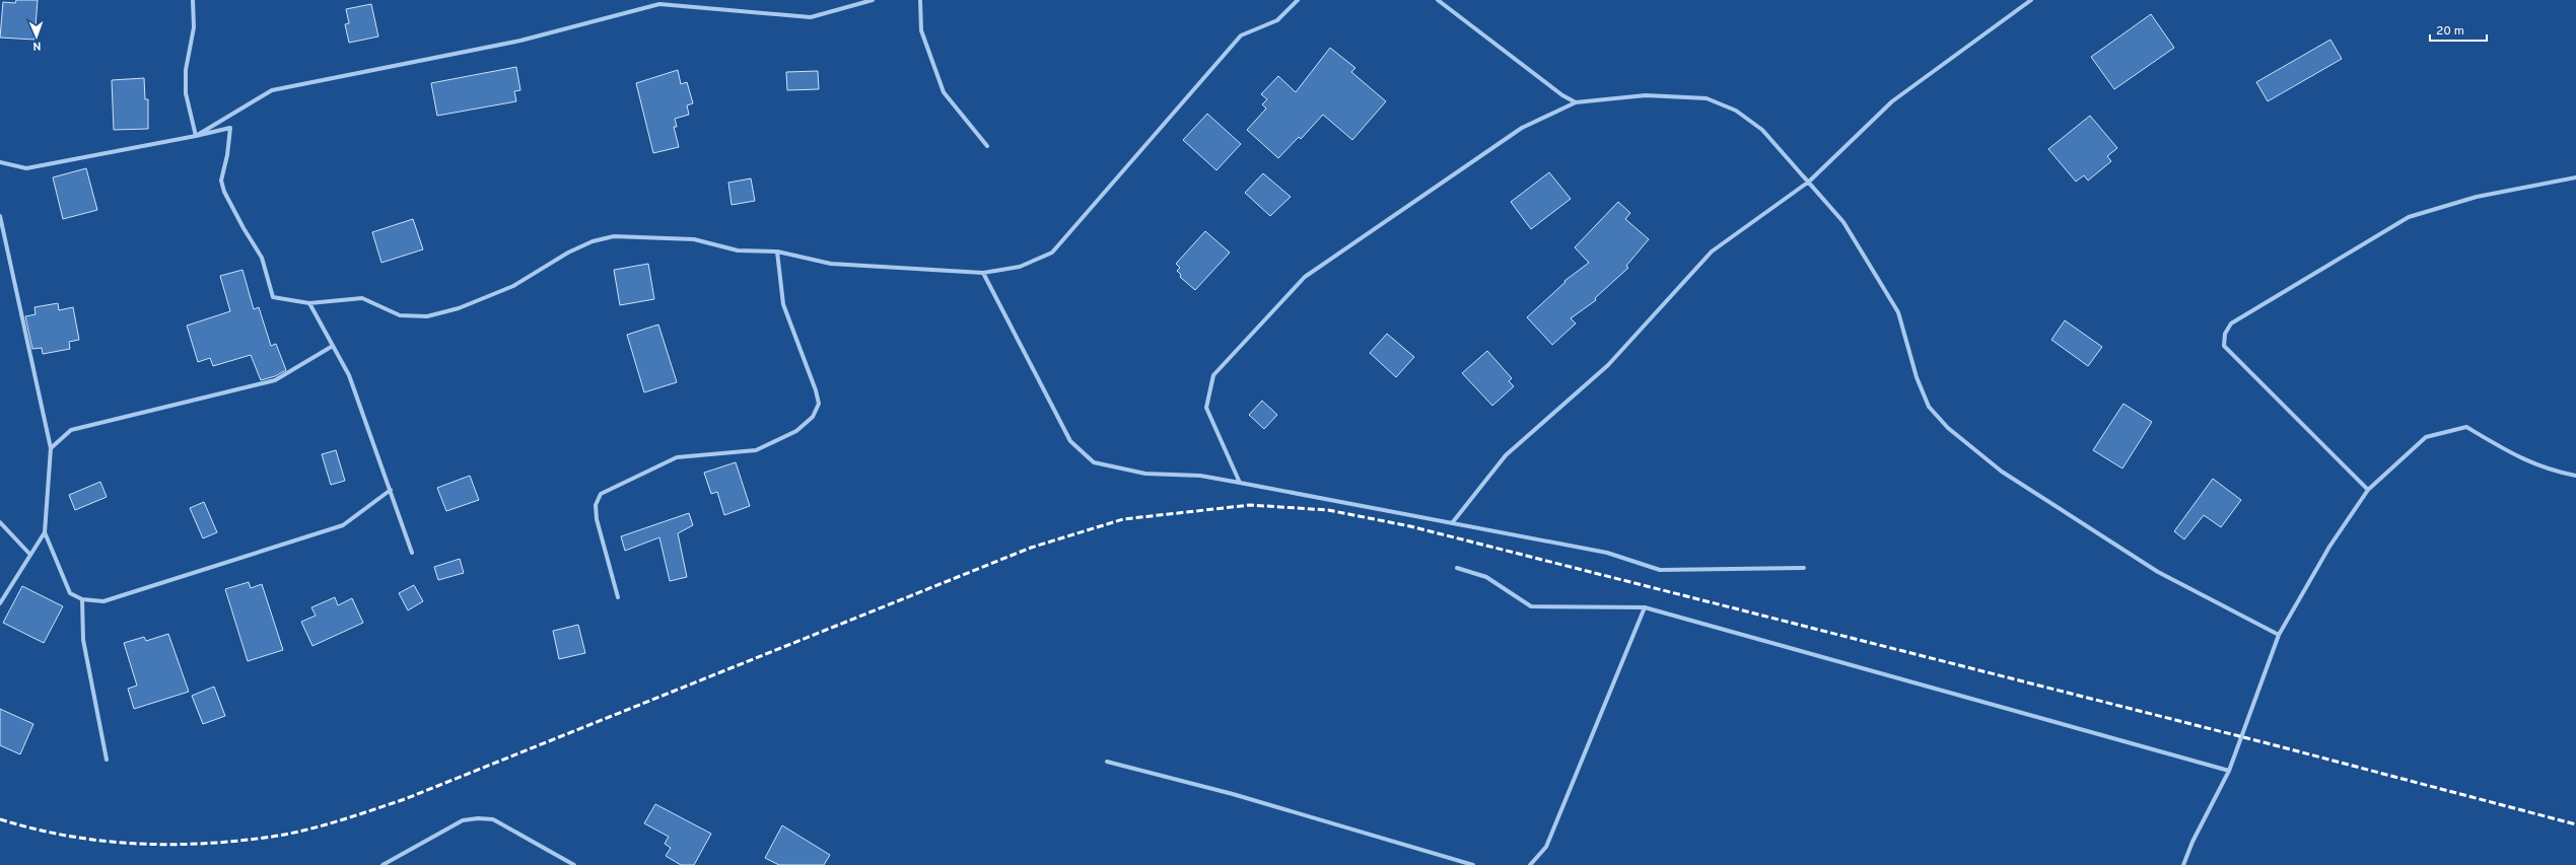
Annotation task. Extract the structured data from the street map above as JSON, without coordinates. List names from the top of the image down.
{
  "scale_bar": "20 m",
  "north": "bottom"
}
